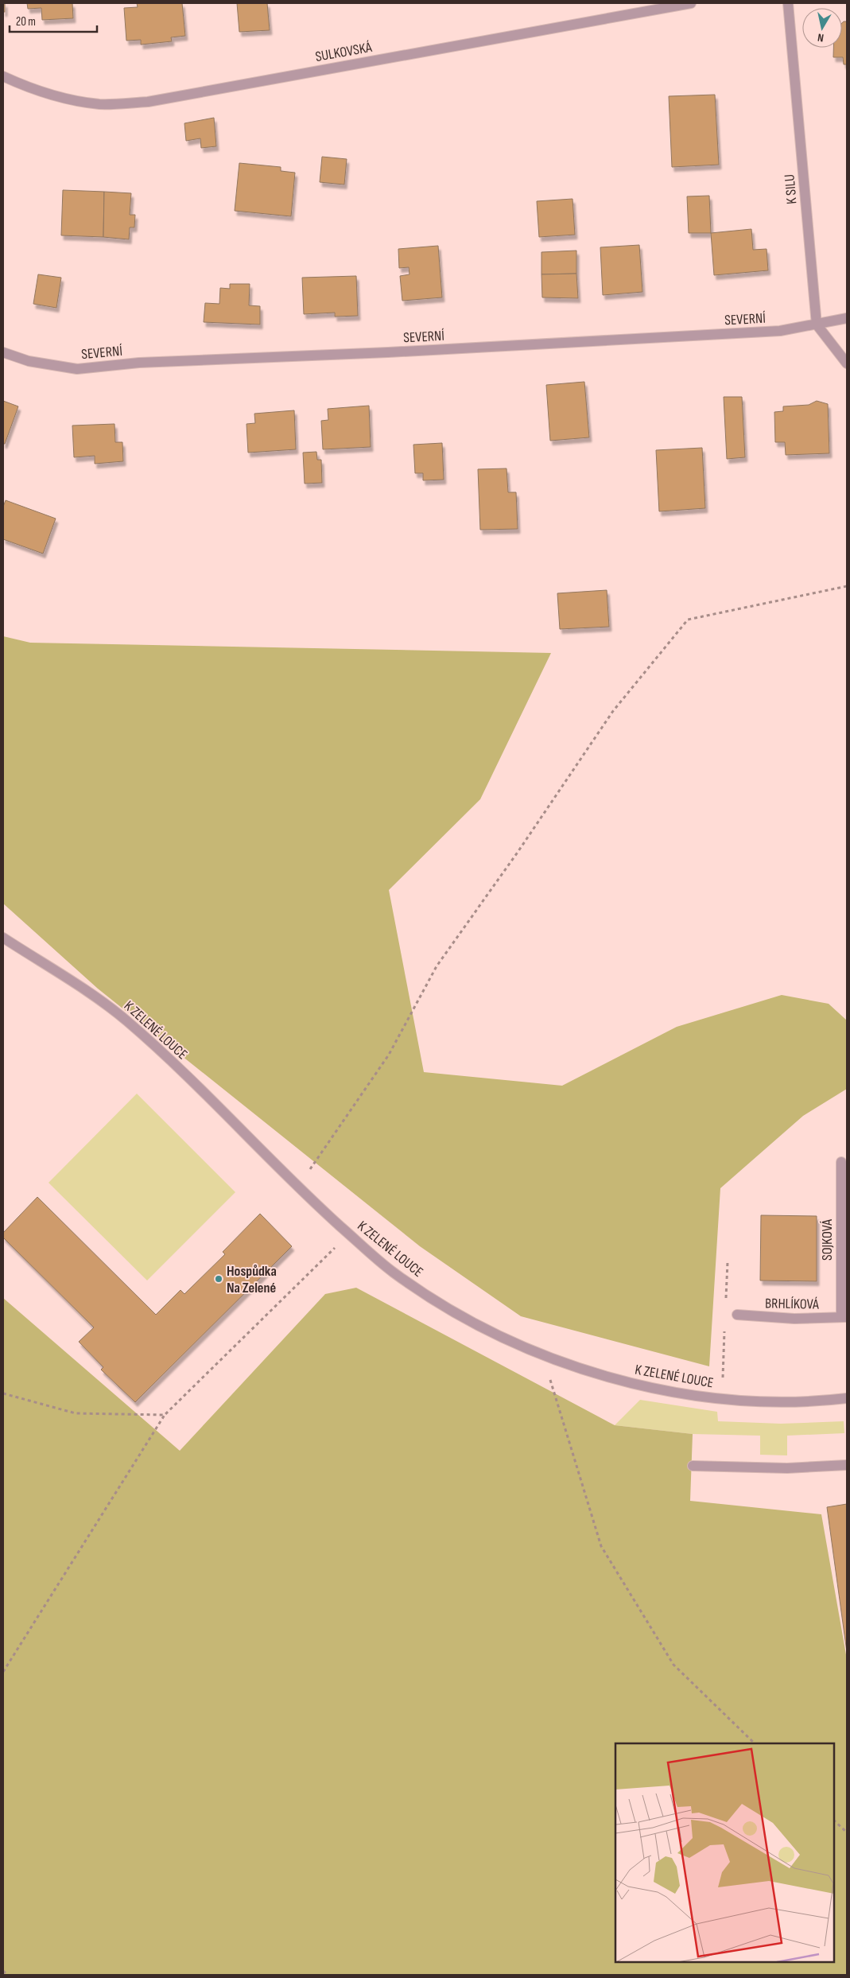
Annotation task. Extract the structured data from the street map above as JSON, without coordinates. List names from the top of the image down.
{
  "streets": {
    "street": [
      "SULKOVSKÁ",
      "K SILU",
      "SEVERNÍ",
      "K ZELENÉ LOUCE",
      "SOJKOVÁ",
      "BRHLÍKOVÁ"
    ]
  },
  "crossings": [
    ["K SILU", "SEVERNÍ"],
    ["SOJKOVÁ", "BRHLÍKOVÁ"]
  ],
  "places": ["Hospůdka Na Zelené"],
  "scale_bar": "20 m",
  "north": "bottom"
}
